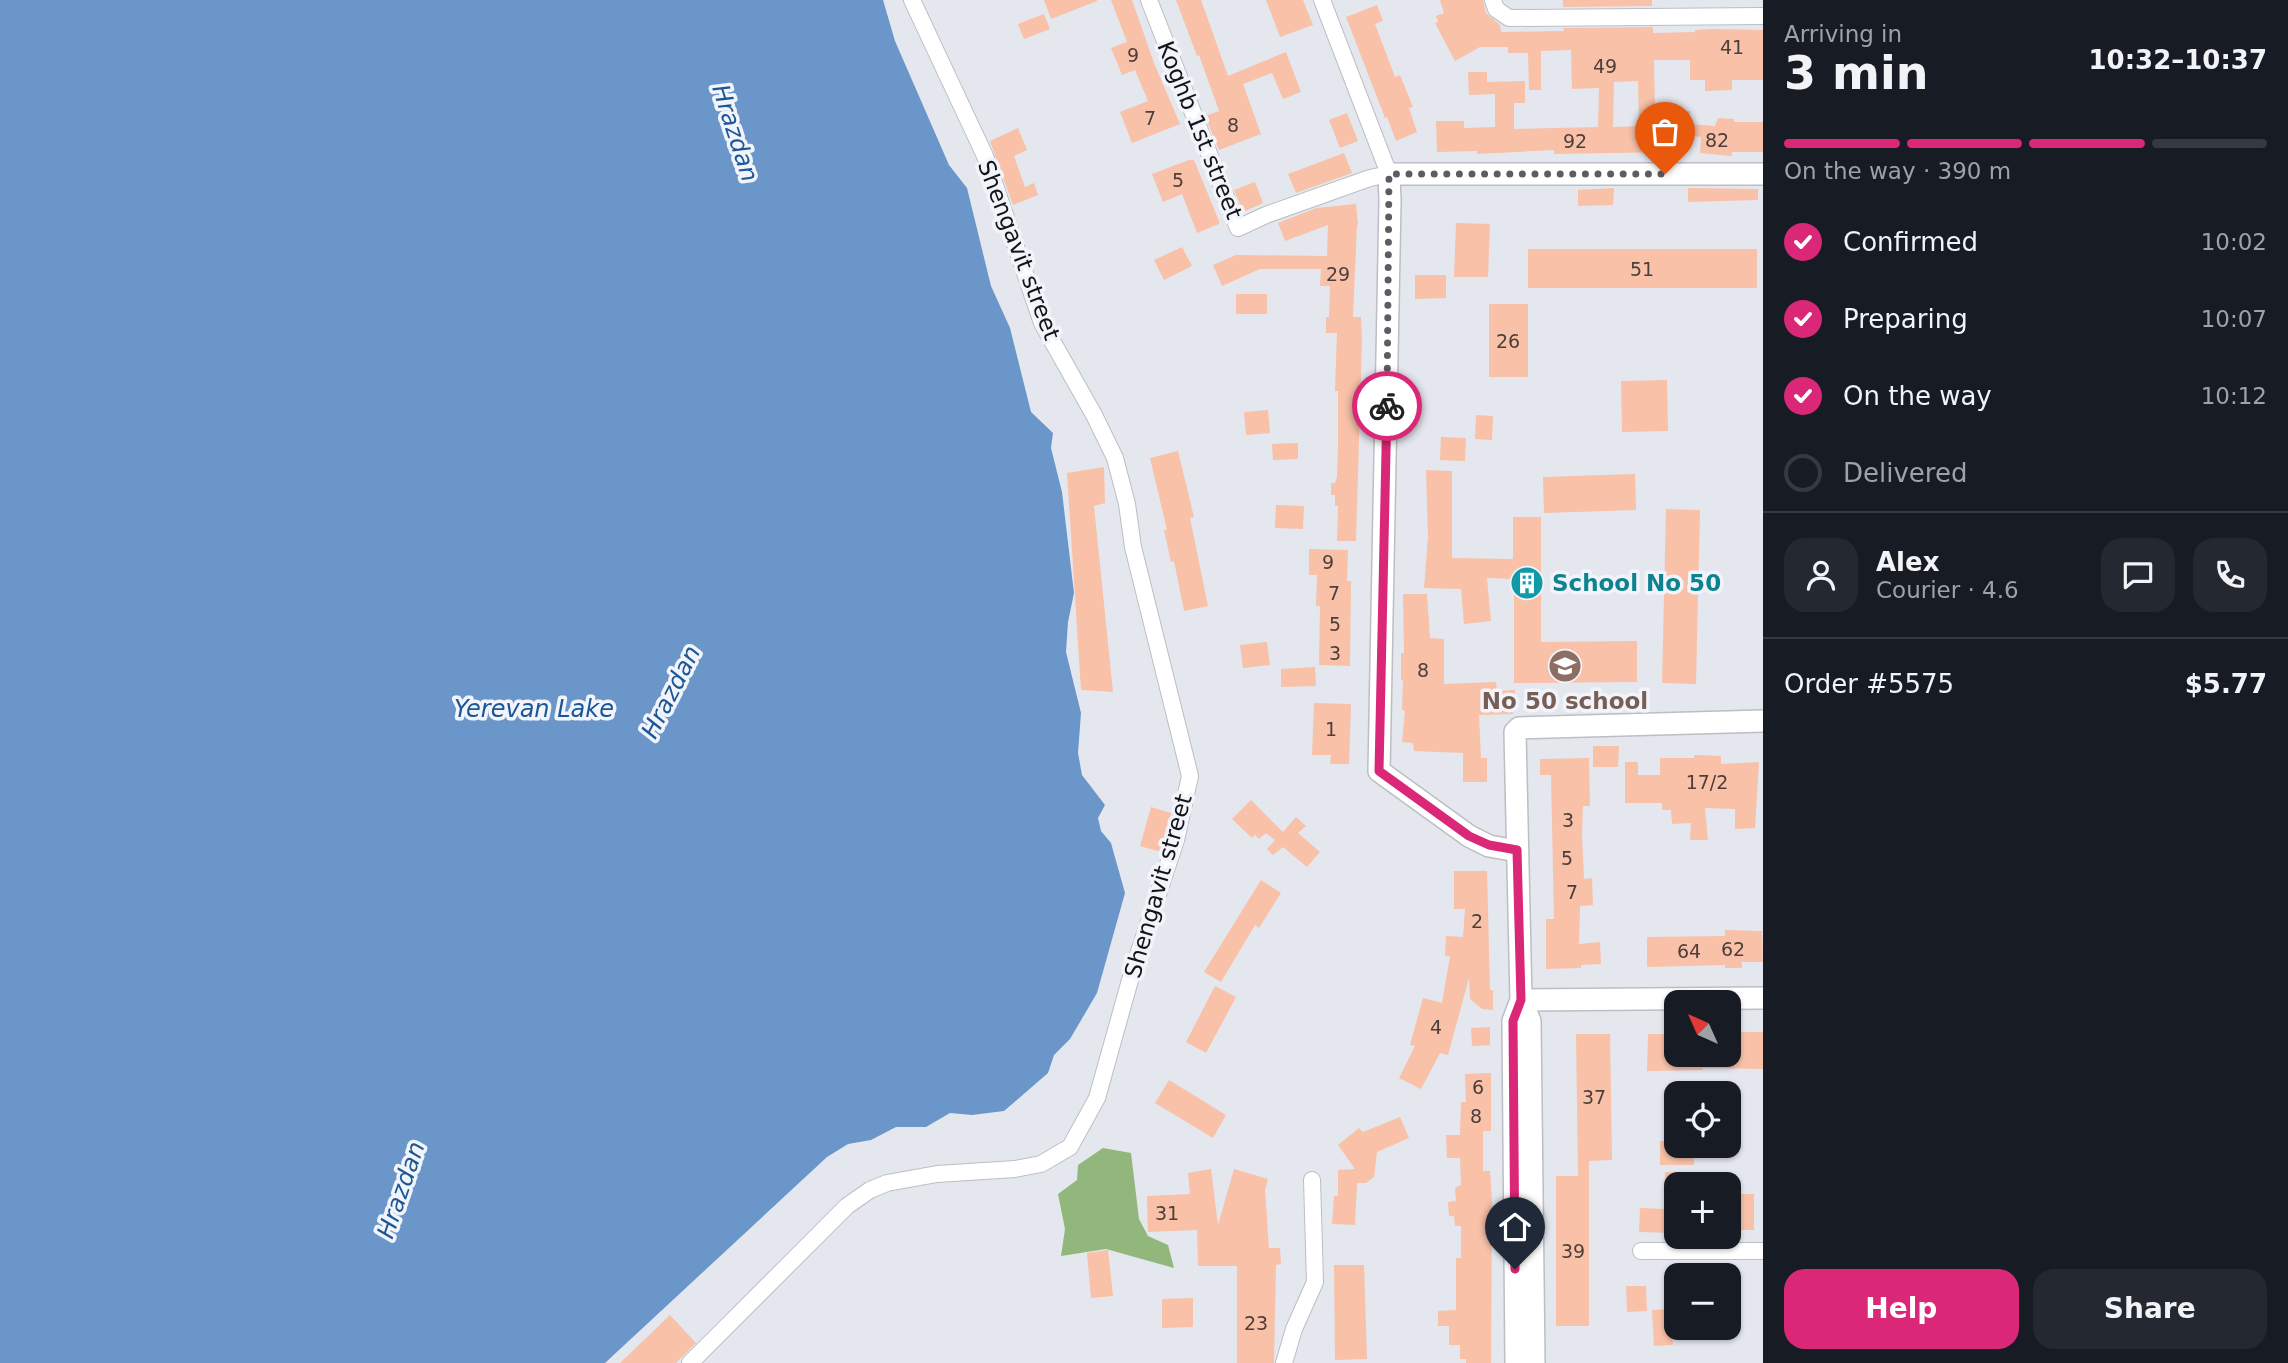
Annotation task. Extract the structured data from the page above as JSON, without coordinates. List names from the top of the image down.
{
  "streets": {
    "street": ["Koghb 1st street", "Shengavit street"]
  },
  "water": ["Hrazdan", "Yerevan Lake"],
  "places": {
    "building": ["School No 50"],
    "school or university": ["No 50 school"]
  },
  "house_numbers": [
    "41",
    "9",
    "49",
    "7",
    "8",
    "82",
    "92",
    "5",
    "51",
    "29",
    "26",
    "9",
    "7",
    "5",
    "3",
    "8",
    "1",
    "17/2",
    "3",
    "5",
    "7",
    "2",
    "62",
    "64",
    "4",
    "6",
    "37",
    "8",
    "31",
    "39",
    "23"
  ],
  "north": "top left",
  "page": {
    "heading": ["3 min", "Arriving in", "10:32–10:37"],
    "panel": [
      "Alex",
      "Courier · 4.6",
      "Order #5575",
      "$5.77"
    ],
    "bar": "On the way · 390 m",
    "list": [
      ["Confirmed", "10:02"],
      ["Preparing", "10:07"],
      ["On the way", "10:12"],
      "Delivered"
    ],
    "map_buttons": ["+", "−"],
    "buttons": ["Help", "Share"]
  }
}
